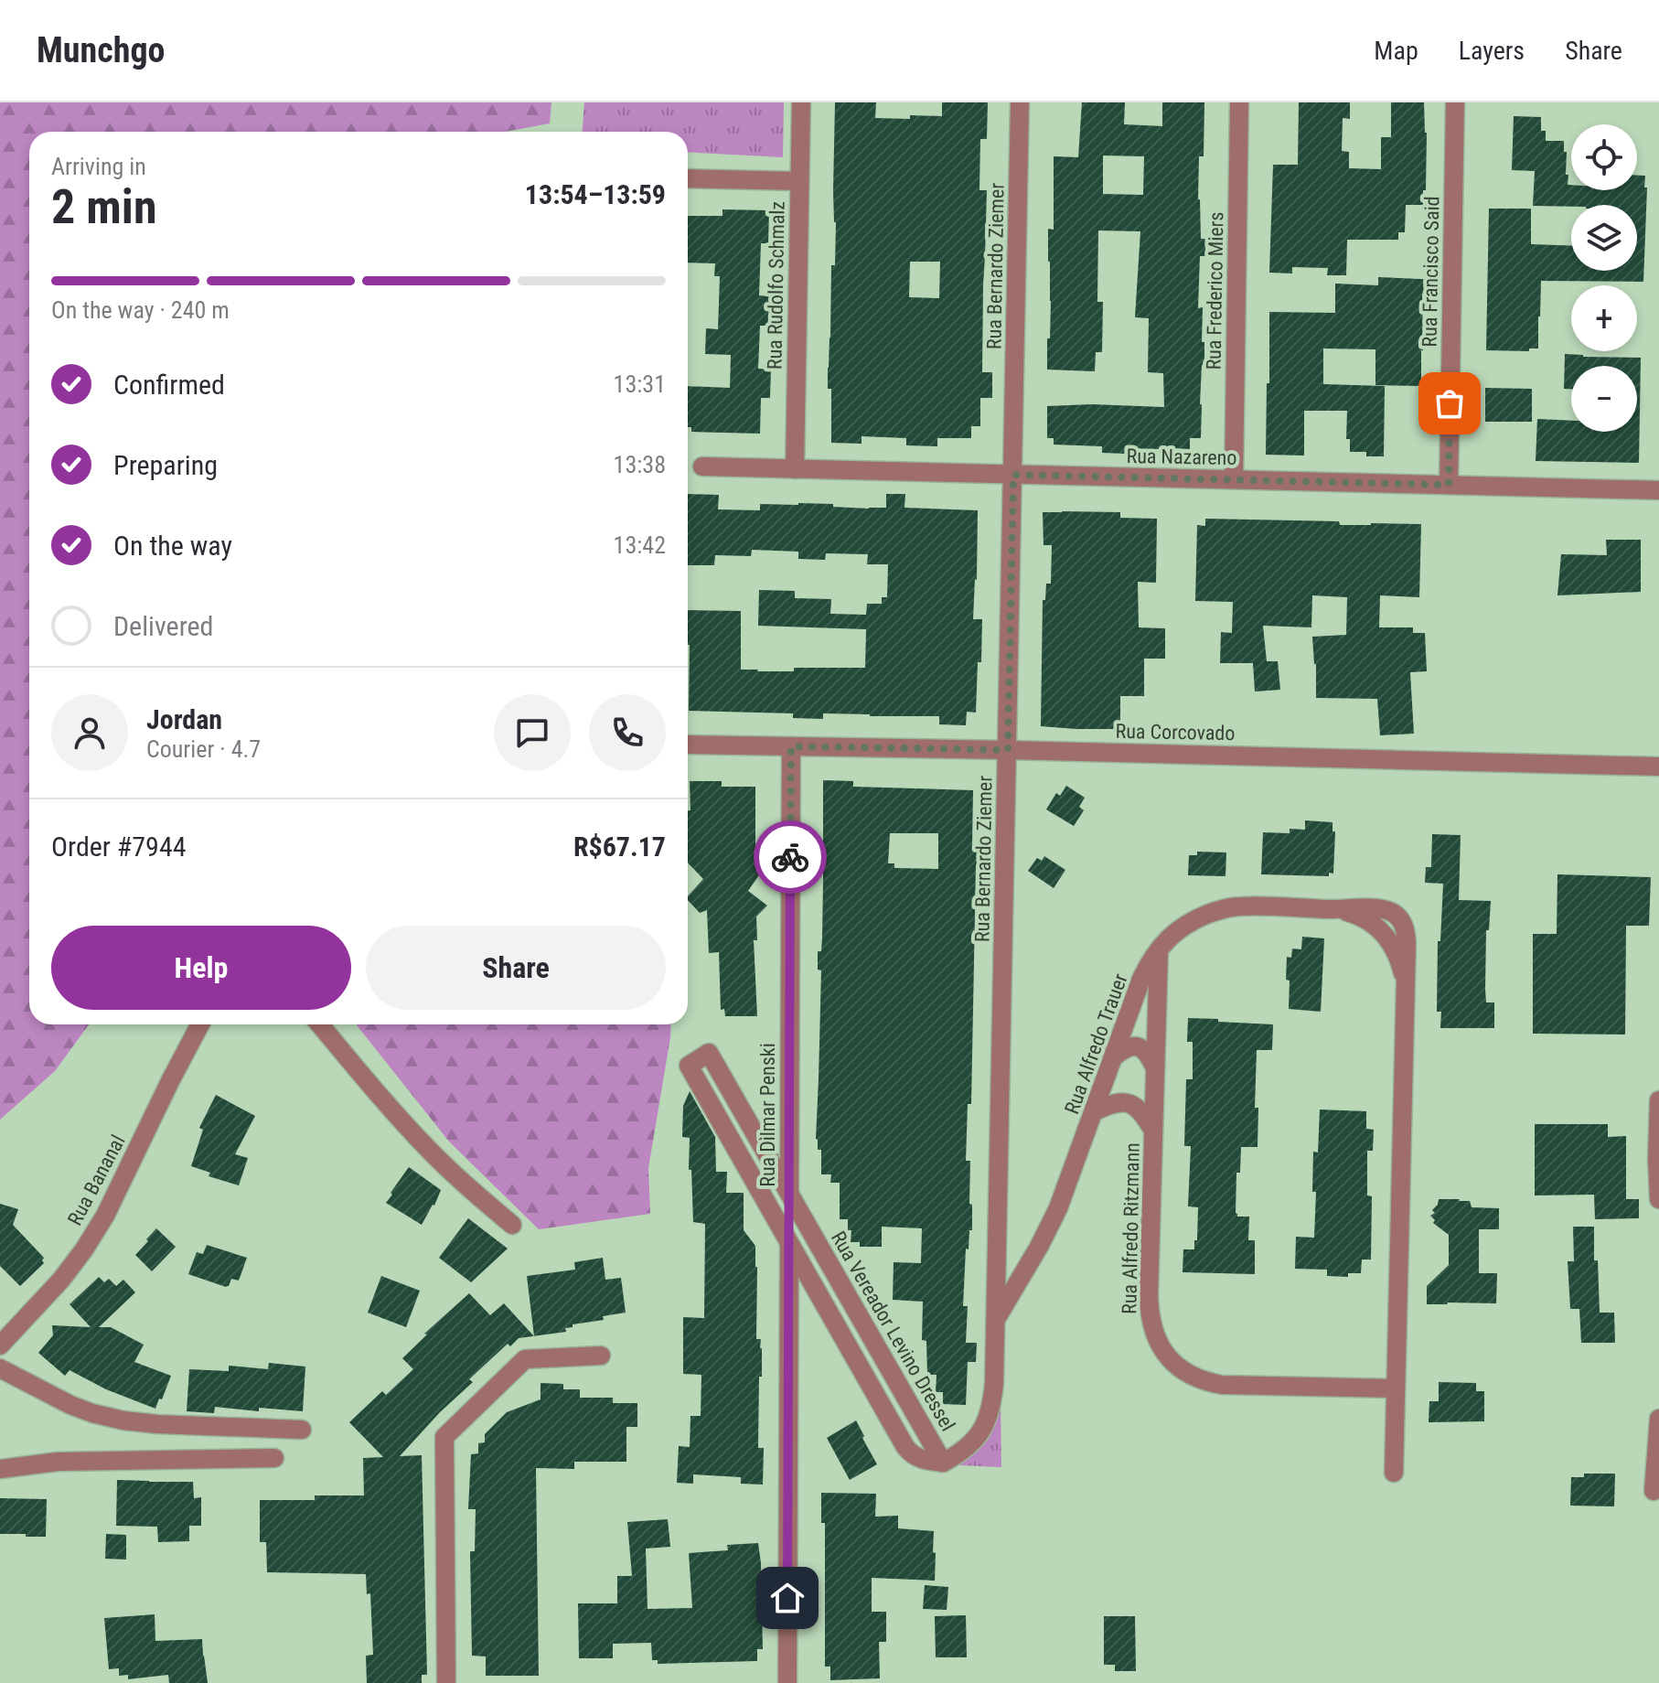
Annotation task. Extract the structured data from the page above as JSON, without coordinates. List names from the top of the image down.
{
  "streets": {
    "street": [
      "Rua Bernardo Ziemer",
      "Rua Francisco Said",
      "Rua Rudolfo Schmalz",
      "Rua Frederico Miers",
      "Rua Nazareno",
      "Rua Corcovado",
      "Rua Alfredo Trauer",
      "Rua Dilmar Penski",
      "Rua Bananal",
      "Rua Alfredo Ritzmann",
      "Rua Vereador Levino Dressel"
    ]
  },
  "crossings": [
    ["Rua Bernardo Ziemer", "Rua Nazareno"],
    ["Rua Bernardo Ziemer", "Rua Corcovado"],
    ["Rua Bernardo Ziemer", "Rua Alfredo Trauer"],
    ["Rua Bernardo Ziemer", "Rua Vereador Levino Dressel"],
    ["Rua Francisco Said", "Rua Nazareno"],
    ["Rua Rudolfo Schmalz", "Rua Nazareno"],
    ["Rua Frederico Miers", "Rua Nazareno"],
    ["Rua Corcovado", "Rua Dilmar Penski"],
    ["Rua Alfredo Trauer", "Rua Alfredo Ritzmann"],
    ["Rua Dilmar Penski", "Rua Vereador Levino Dressel"]
  ],
  "page": {
    "header": "Munchgo",
    "nav": ["Map", "Layers", "Share"],
    "map_buttons": ["+", "−"],
    "heading": ["2 min", "Arriving in", "13:54–13:59"],
    "panel": [
      "Jordan",
      "Courier · 4.7",
      "Order #7944",
      "R$67.17"
    ],
    "bar": "On the way · 240 m",
    "list": [
      ["Confirmed", "13:31"],
      ["Preparing", "13:38"],
      ["On the way", "13:42"],
      "Delivered"
    ],
    "buttons": ["Help", "Share"]
  }
}
